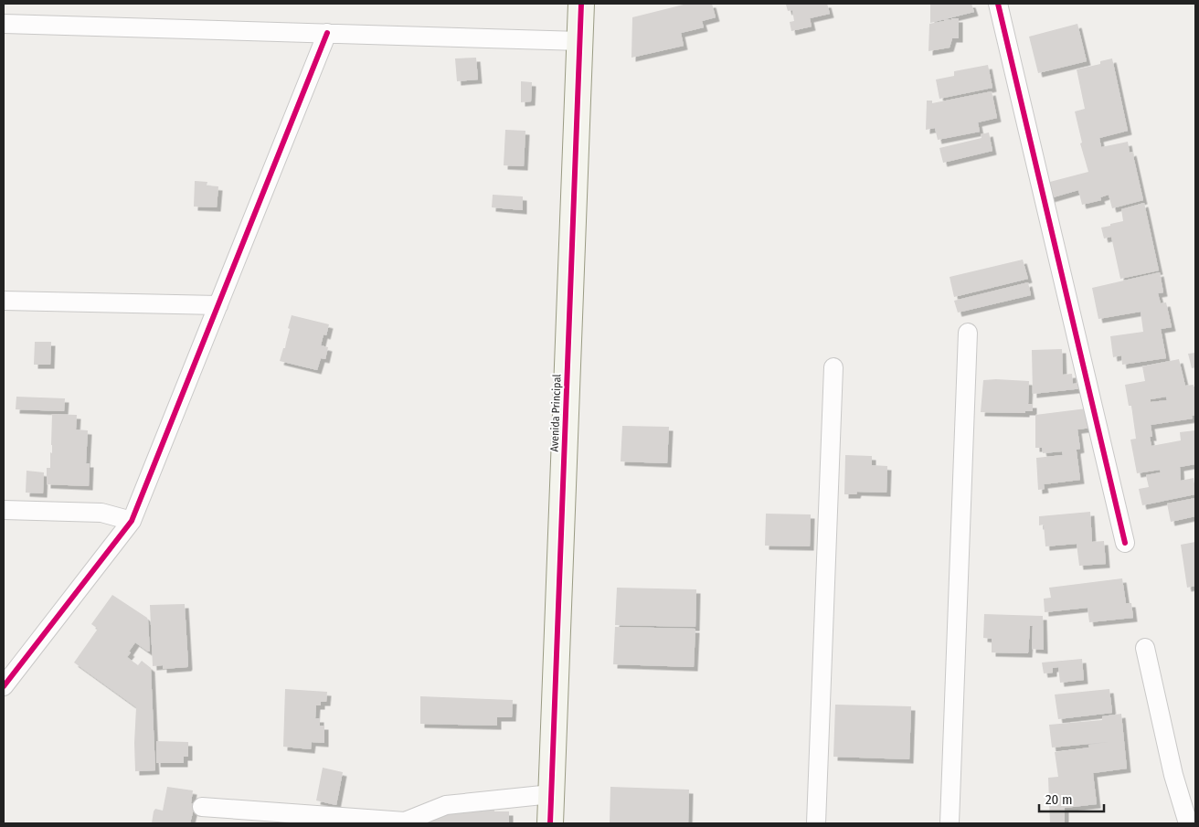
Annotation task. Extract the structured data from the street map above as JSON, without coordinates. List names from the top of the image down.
{
  "streets": {
    "street": ["Avenida Principal"]
  },
  "scale_bar": "20 m"
}
